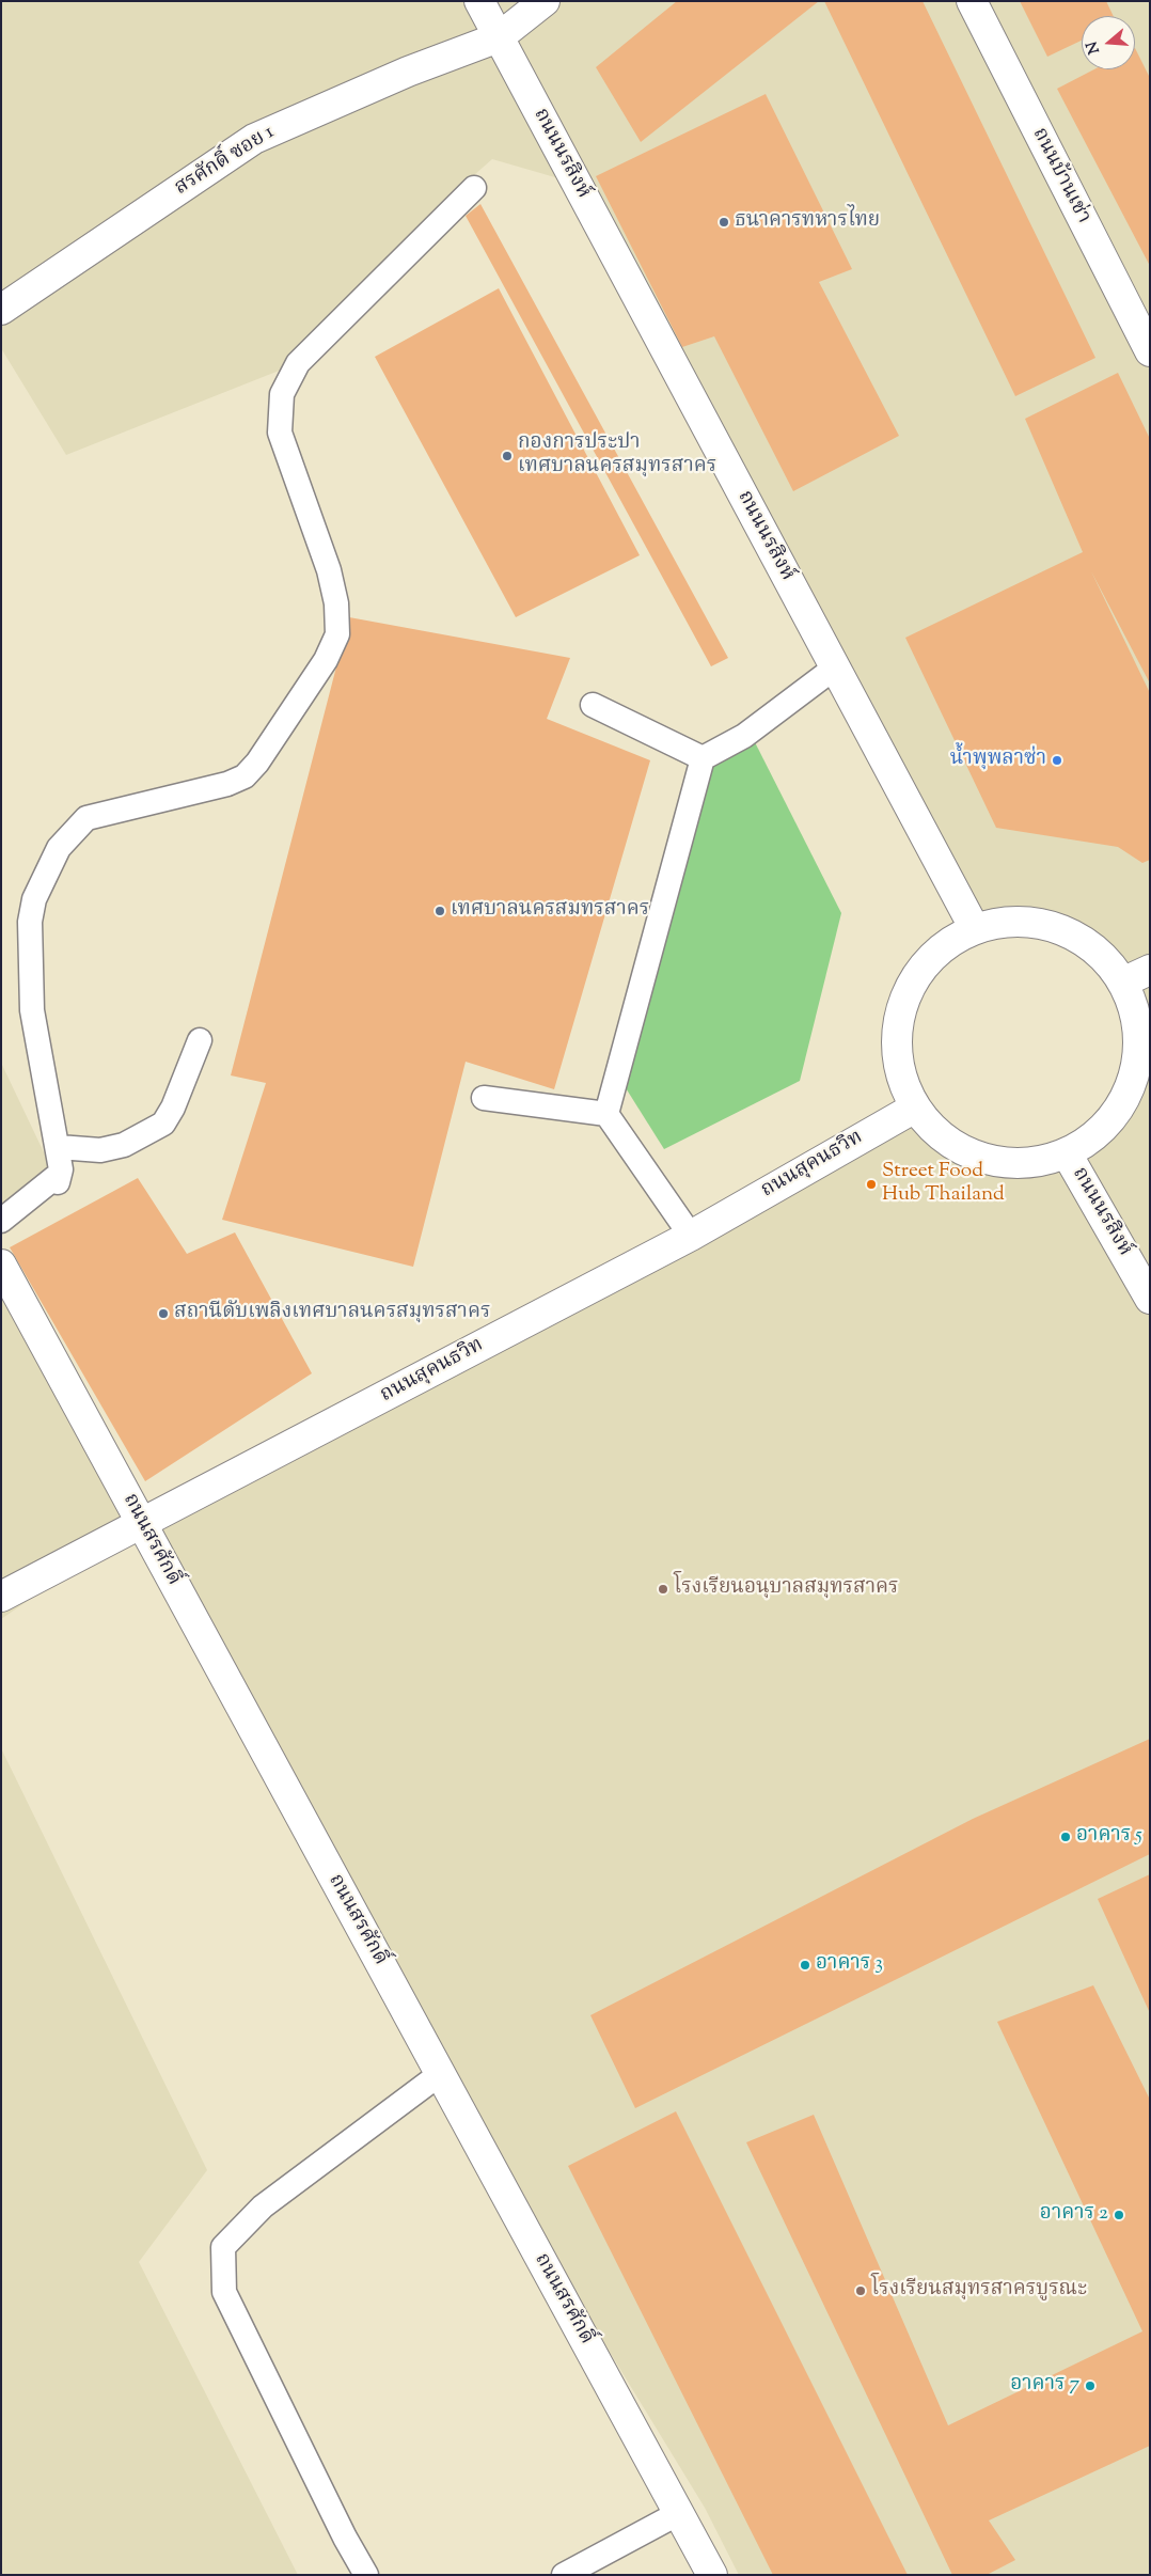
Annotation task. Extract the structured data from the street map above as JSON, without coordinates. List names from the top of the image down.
{
  "streets": {
    "street": [
      "ถนนนรสิงห์",
      "สรศักดิ์ ซอย 1",
      "ถนนบ้านเช่า",
      "ถนนสุคนธวิท",
      "ถนนสรศักดิ์"
    ]
  },
  "crossings": [
    ["ถนนนรสิงห์", "สรศักดิ์ ซอย 1"],
    ["ถนนสุคนธวิท", "ถนนสรศักดิ์"]
  ],
  "places": [
    "ธนาคารทหารไทย",
    "กองการประปา เทศบาลนครสมุทรสาคร",
    "น้ำพุพลาซ่า",
    "เทศบาลนครสมทรสาคร",
    "Street Food Hub Thailand",
    "สถานีดับเพลิงเทศบาลนครสมุทรสาคร",
    "โรงเรียนอนุบาลสมุทรสาคร",
    "อาคาร 5",
    "อาคาร 3",
    "อาคาร 2",
    "โรงเรียนสมุทรสาครบูรณะ",
    "อาคาร 7"
  ],
  "north": "left"
}
